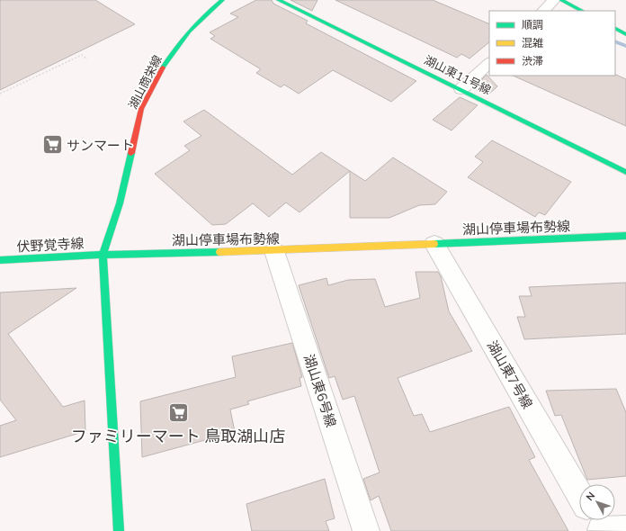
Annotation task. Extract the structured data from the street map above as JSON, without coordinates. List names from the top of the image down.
{
  "streets": {
    "street": [
      "湖山東11号線",
      "湖山商栄線",
      "湖山停車場布勢線",
      "伏野覚寺線",
      "湖山東7号線",
      "湖山東6号線"
    ]
  },
  "crossings": [
    ["湖山商栄線", "湖山停車場布勢線"],
    ["湖山商栄線", "伏野覚寺線"],
    ["湖山停車場布勢線", "伏野覚寺線"],
    ["湖山停車場布勢線", "湖山東7号線"],
    ["湖山停車場布勢線", "湖山東6号線"]
  ],
  "places": {
    "supermarket": ["サンマート", "ファミリーマート 鳥取湖山店"]
  },
  "legend": ["順調", "混雑", "渋滞"],
  "north": "top left"
}
